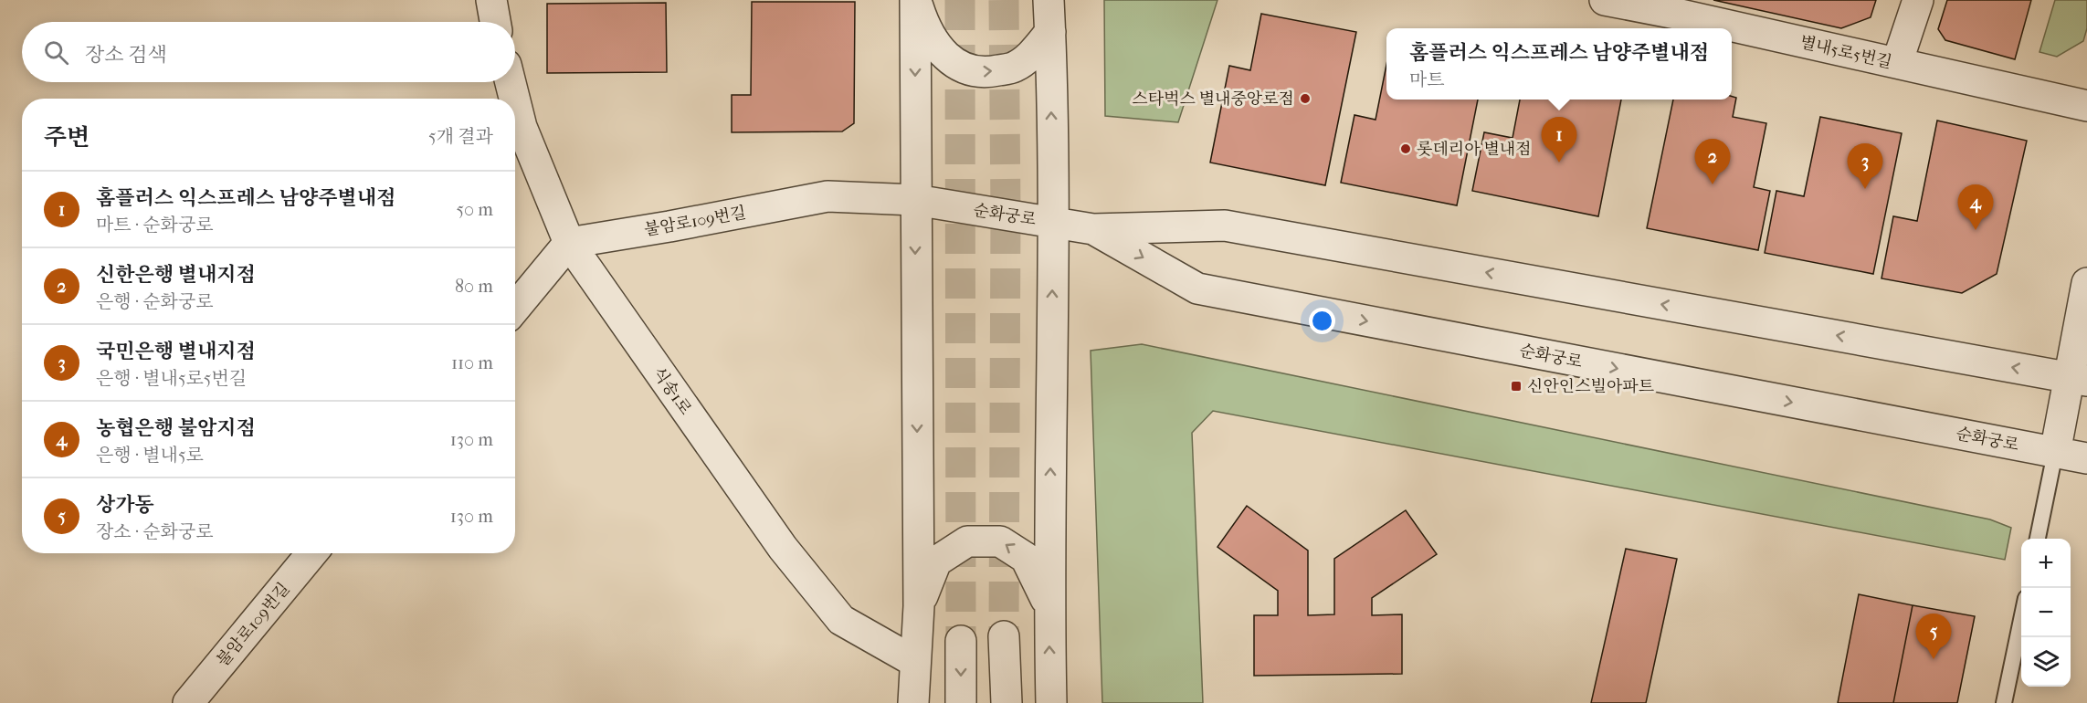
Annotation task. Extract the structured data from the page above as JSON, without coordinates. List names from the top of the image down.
{
  "streets": {
    "street": [
      "별내5로5번길",
      "순화궁로",
      "불암로109번길",
      "식송1로"
    ]
  },
  "crossings": [
    ["순화궁로", "불암로109번길"],
    ["불암로109번길", "식송1로"]
  ],
  "places": {
    "other": ["스타벅스 별내중앙로점", "롯데리아 별내점"],
    "transit": ["신안인스빌아파트"]
  },
  "page": {
    "search": "장소 검색",
    "popup": ["홈플러스 익스프레스 남양주별내점", "마트"],
    "heading": ["주변", "5개 결과"],
    "pins": [
      "1",
      "2",
      "3",
      "4",
      "5"
    ],
    "list": [
      {
        "mark": "1",
        "name": "홈플러스 익스프레스 남양주별내점",
        "note": "마트 · 순화궁로",
        "value": "50 m"
      },
      {
        "mark": "2",
        "name": "신한은행 별내지점",
        "note": "은행 · 순화궁로",
        "value": "80 m"
      },
      {
        "mark": "3",
        "name": "국민은행 별내지점",
        "note": "은행 · 별내5로5번길",
        "value": "110 m"
      },
      {
        "mark": "4",
        "name": "농협은행 불암지점",
        "note": "은행 · 별내5로",
        "value": "130 m"
      },
      {
        "mark": "5",
        "name": "상가동",
        "note": "장소 · 순화궁로",
        "value": "130 m"
      }
    ],
    "map_buttons": ["+", "−"]
  }
}
